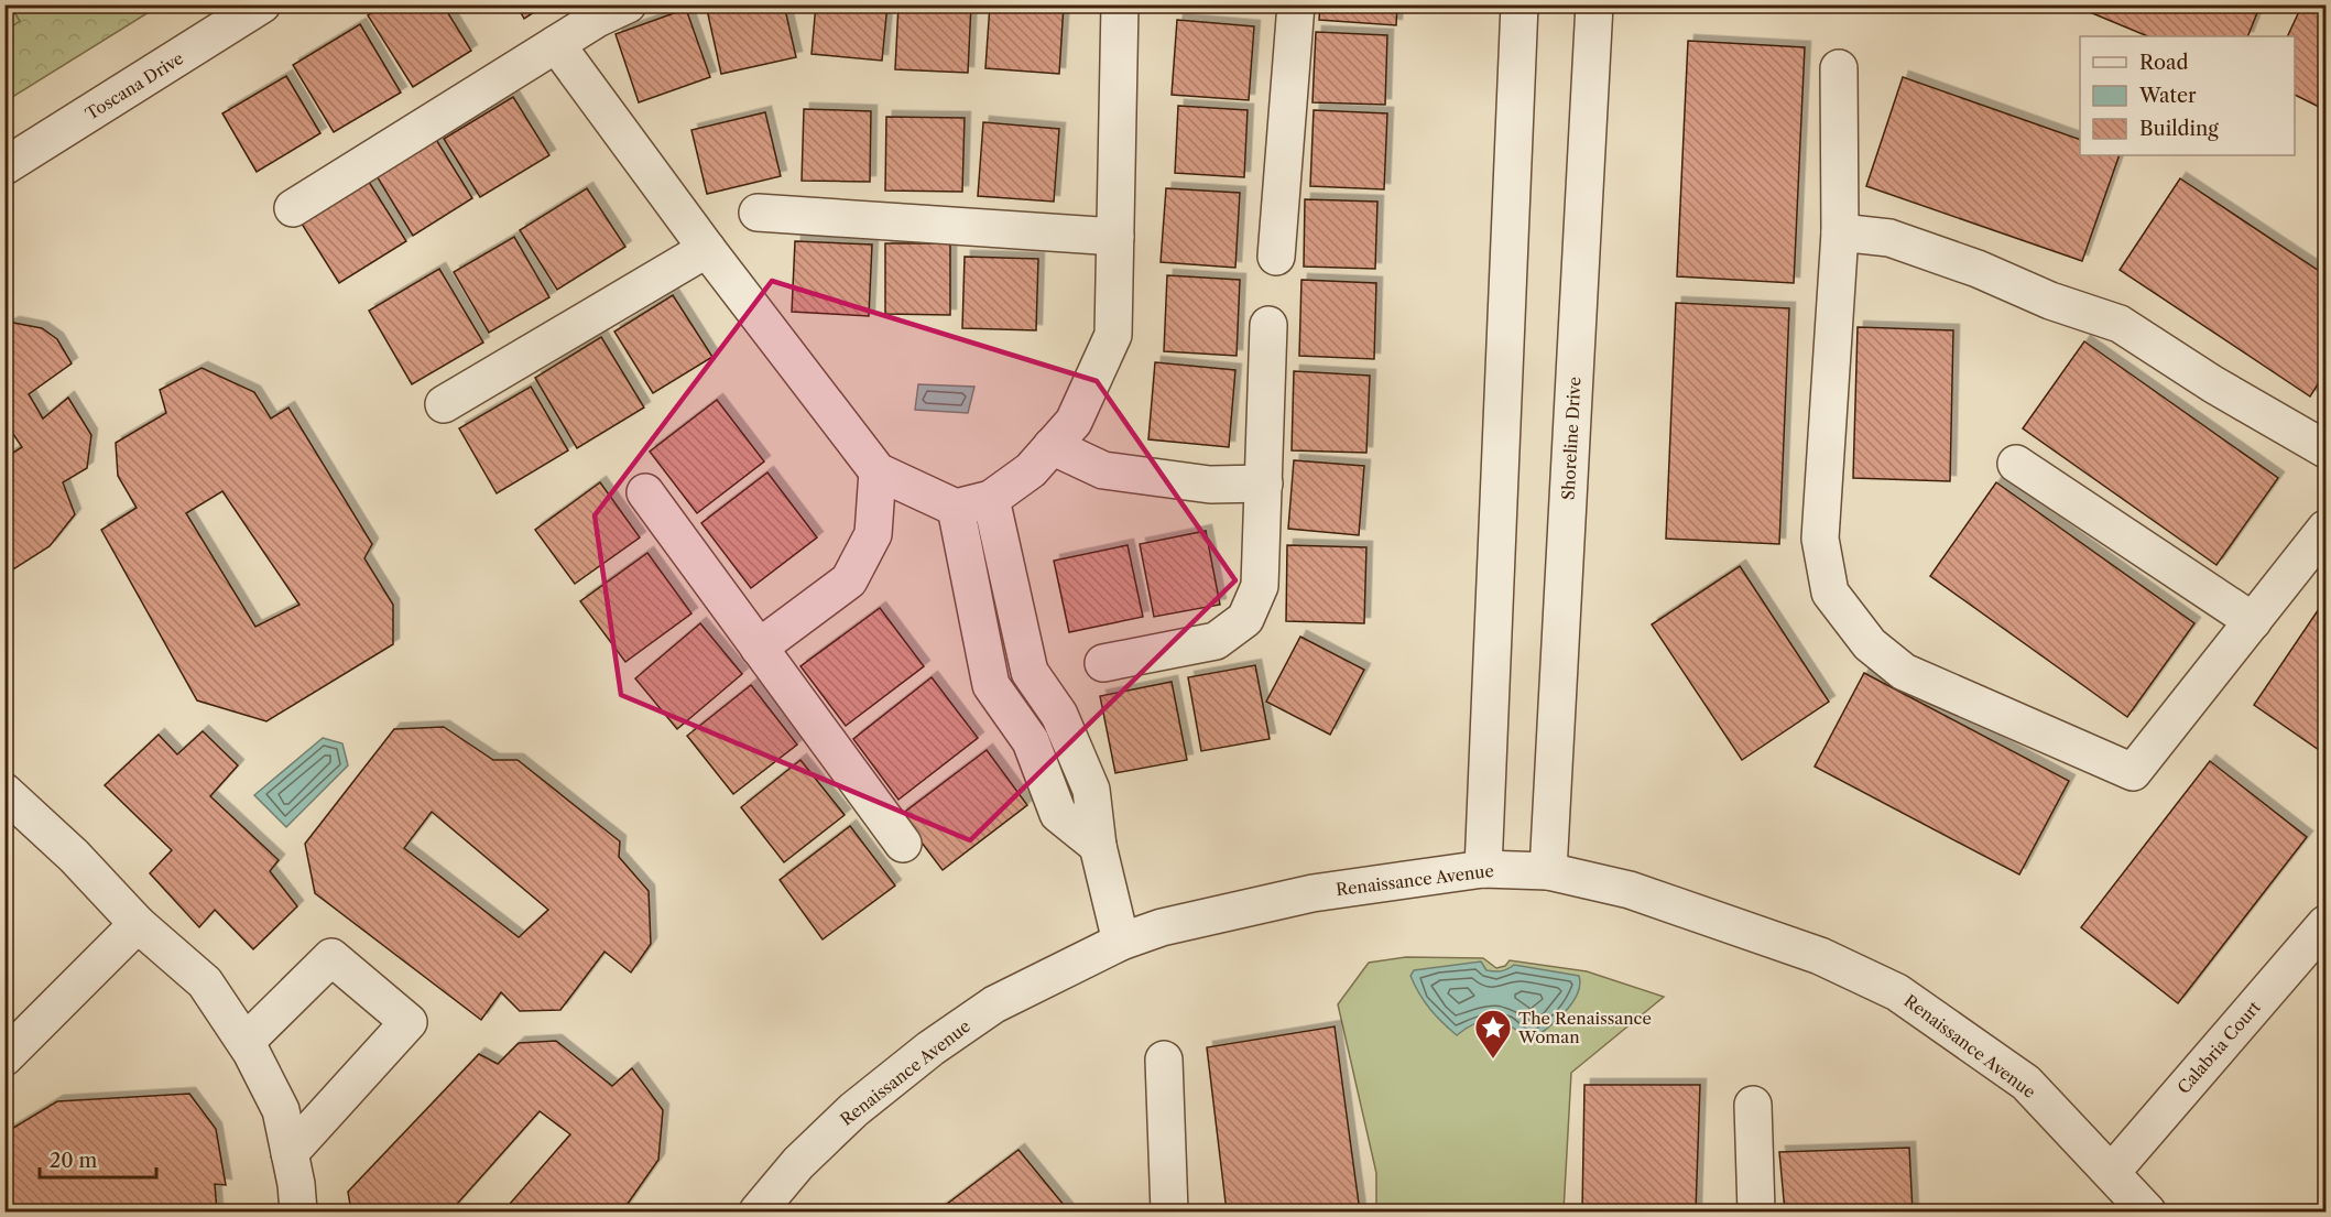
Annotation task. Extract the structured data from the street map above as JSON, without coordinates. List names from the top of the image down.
{
  "streets": {
    "street": [
      "Toscana Drive",
      "Shoreline Drive",
      "Renaissance Avenue",
      "Calabria Court"
    ]
  },
  "crossings": [
    ["Shoreline Drive", "Renaissance Avenue"],
    ["Renaissance Avenue", "Calabria Court"]
  ],
  "places": {
    "place": ["The Renaissance Woman"]
  },
  "legend": ["Road", "Water", "Building"],
  "scale_bar": "20 m"
}
